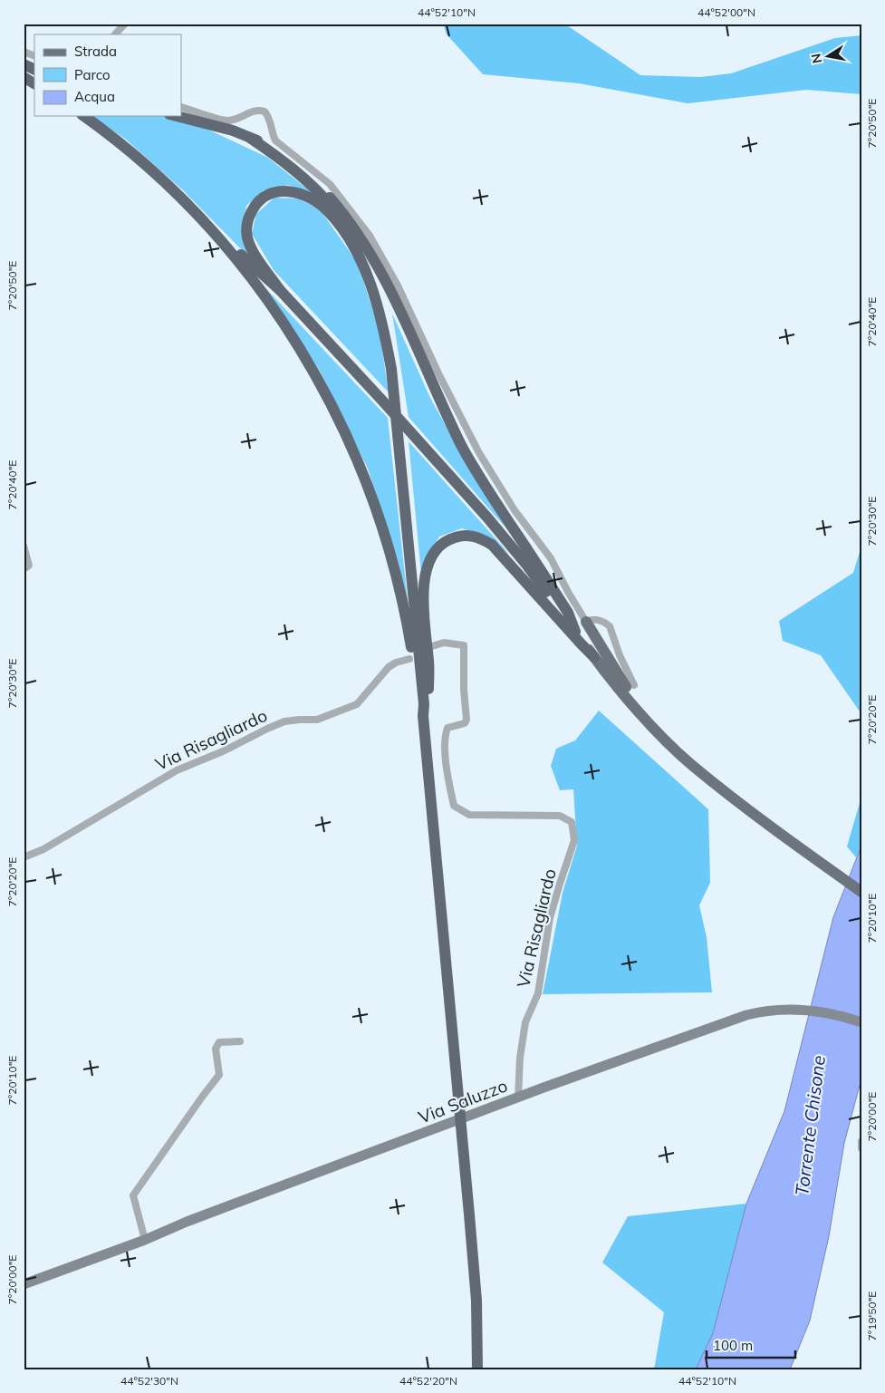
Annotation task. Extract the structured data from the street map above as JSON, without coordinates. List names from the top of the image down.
{
  "streets": {
    "main road": ["Via Saluzzo"],
    "street": ["Via Risagliardo"]
  },
  "crossings": [
    ["Via Risagliardo", "Via Saluzzo"]
  ],
  "water": ["Torrente Chisone"],
  "legend": ["Strada", "Parco", "Acqua"],
  "scale_bar": "100 m",
  "north": "left",
  "coordinates": [
    "44°52'10\"N",
    "44°52'00\"N",
    "7°20'50\"E",
    "7°20'40\"E",
    "7°20'30\"E",
    "7°20'20\"E",
    "7°20'10\"E",
    "7°20'00\"E",
    "7°19'50\"E",
    "44°52'30\"N",
    "44°52'20\"N"
  ]
}
